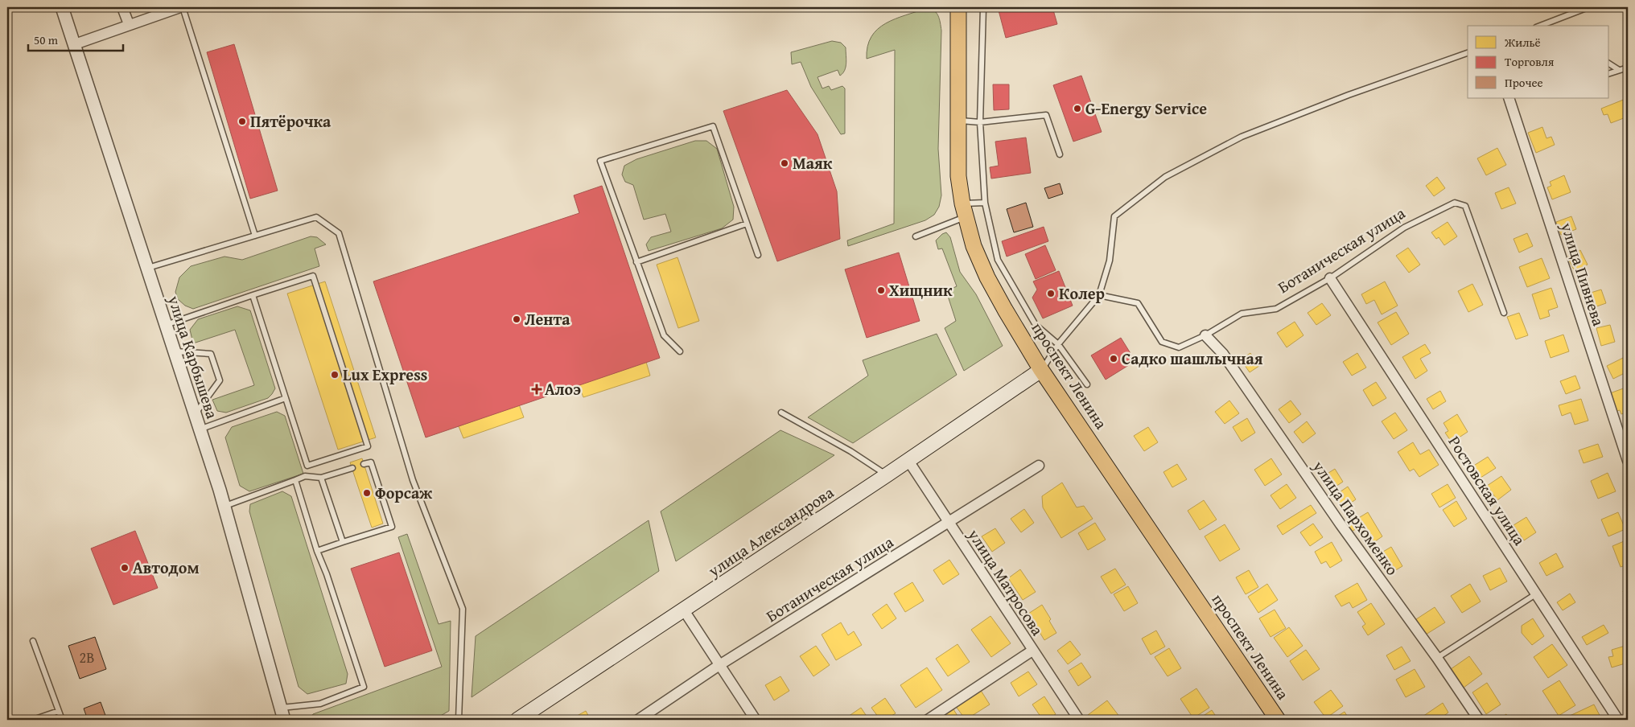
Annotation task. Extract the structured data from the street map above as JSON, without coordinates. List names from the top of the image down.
{
  "streets": {
    "main road": ["проспект Ленина", "улица Александрова"],
    "street": [
      "Ботаническая улица",
      "улица Пивнева",
      "улица Карбышева",
      "Ростовская улица",
      "улица Пархоменко",
      "улица Матросова"
    ]
  },
  "crossings": [
    ["Ботаническая улица", "Ростовская улица"],
    ["Ботаническая улица", "улица Пархоменко"],
    ["Ботаническая улица", "улица Матросова"],
    ["проспект Ленина", "улица Александрова"],
    ["улица Александрова", "улица Матросова"]
  ],
  "places": {
    "other": [
      "G-Energy Service",
      "Пятёрочка",
      "Маяк",
      "Хищник",
      "Колер",
      "Лента",
      "Садко шашлычная",
      "Lux Express",
      "Форсаж",
      "Автодом"
    ],
    "health": ["Алоэ"]
  },
  "house_numbers": ["2В"],
  "legend": ["Жильё", "Торговля", "Прочее"],
  "scale_bar": "50 m"
}
